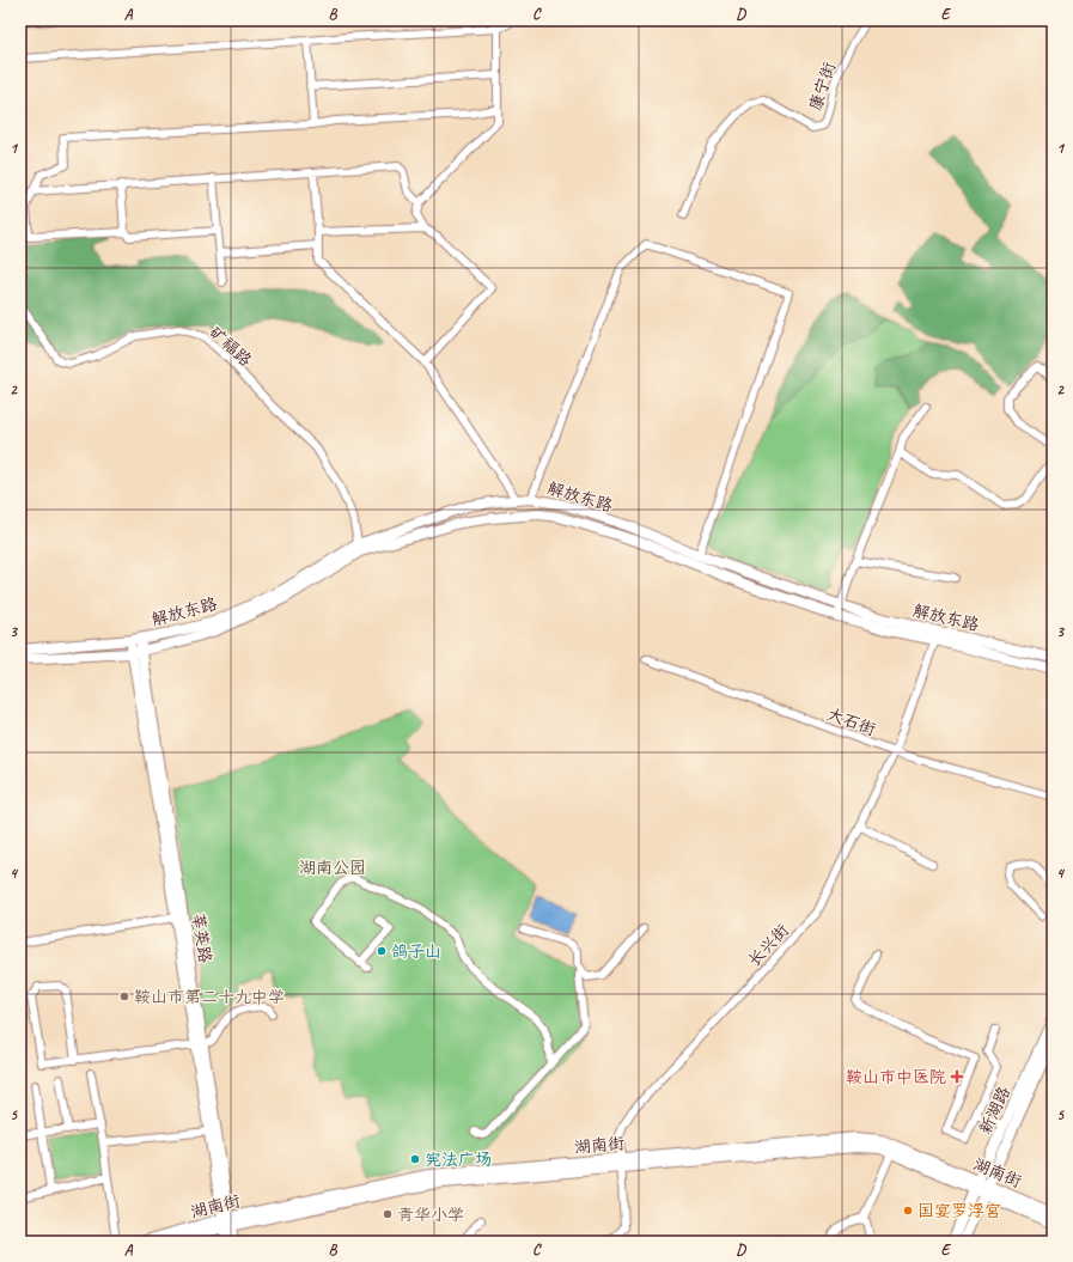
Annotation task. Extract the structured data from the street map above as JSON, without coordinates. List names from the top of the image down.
{
  "streets": {
    "main road": [
      "解放东路",
      "莘英路",
      "新湖路",
      "湖南街"
    ],
    "street": [
      "康宁街",
      "矿福路",
      "大石街",
      "长兴街"
    ]
  },
  "crossings": [
    ["矿福路", "解放东路"],
    ["解放东路", "莘英路"],
    ["解放东路", "长兴街"],
    ["大石街", "长兴街"],
    ["莘英路", "湖南街"],
    ["长兴街", "湖南街"],
    ["新湖路", "湖南街"]
  ],
  "parks": ["湖南公园"],
  "places": {
    "other": [
      "鸽子山",
      "鞍山市第二十九中学",
      "宪法广场",
      "国宴罗浮宫",
      "青华小学"
    ],
    "health": ["鞍山市中医院"]
  },
  "grid": {
    "columns": [
      "A",
      "B",
      "C",
      "D",
      "E"
    ],
    "rows": [
      "1",
      "2",
      "3",
      "4",
      "5"
    ]
  }
}
